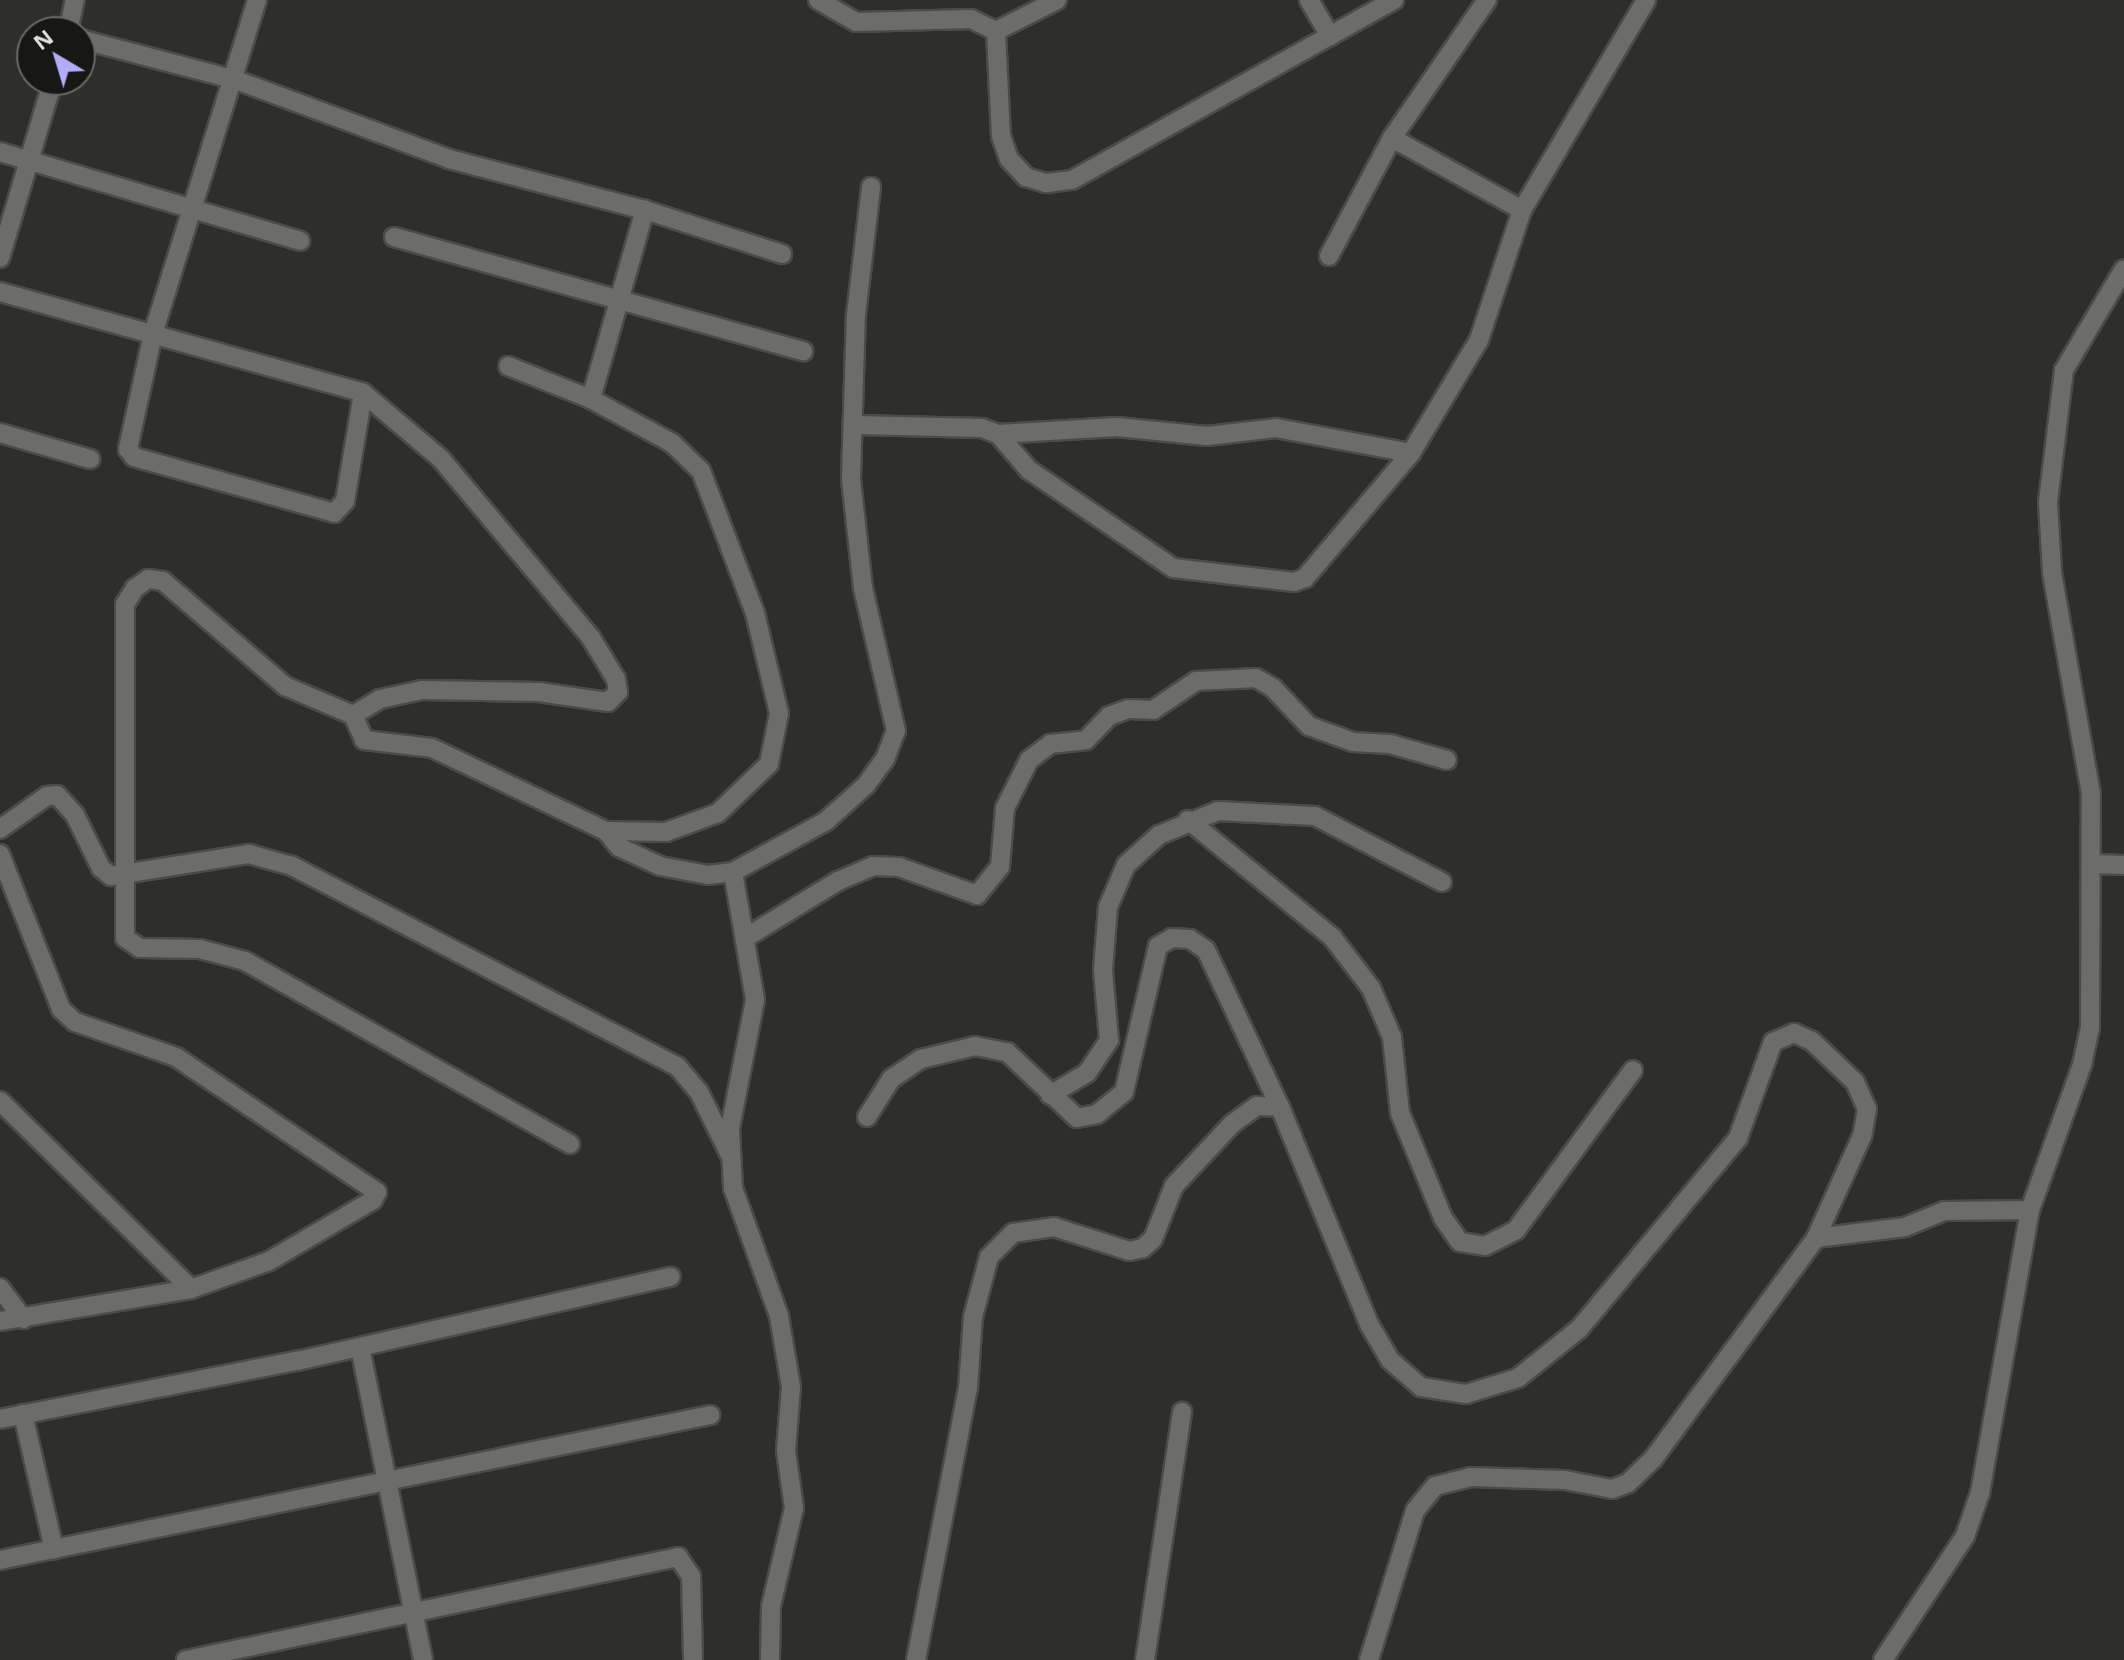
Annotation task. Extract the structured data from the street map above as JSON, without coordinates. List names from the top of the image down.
{
  "north": "top left"
}
